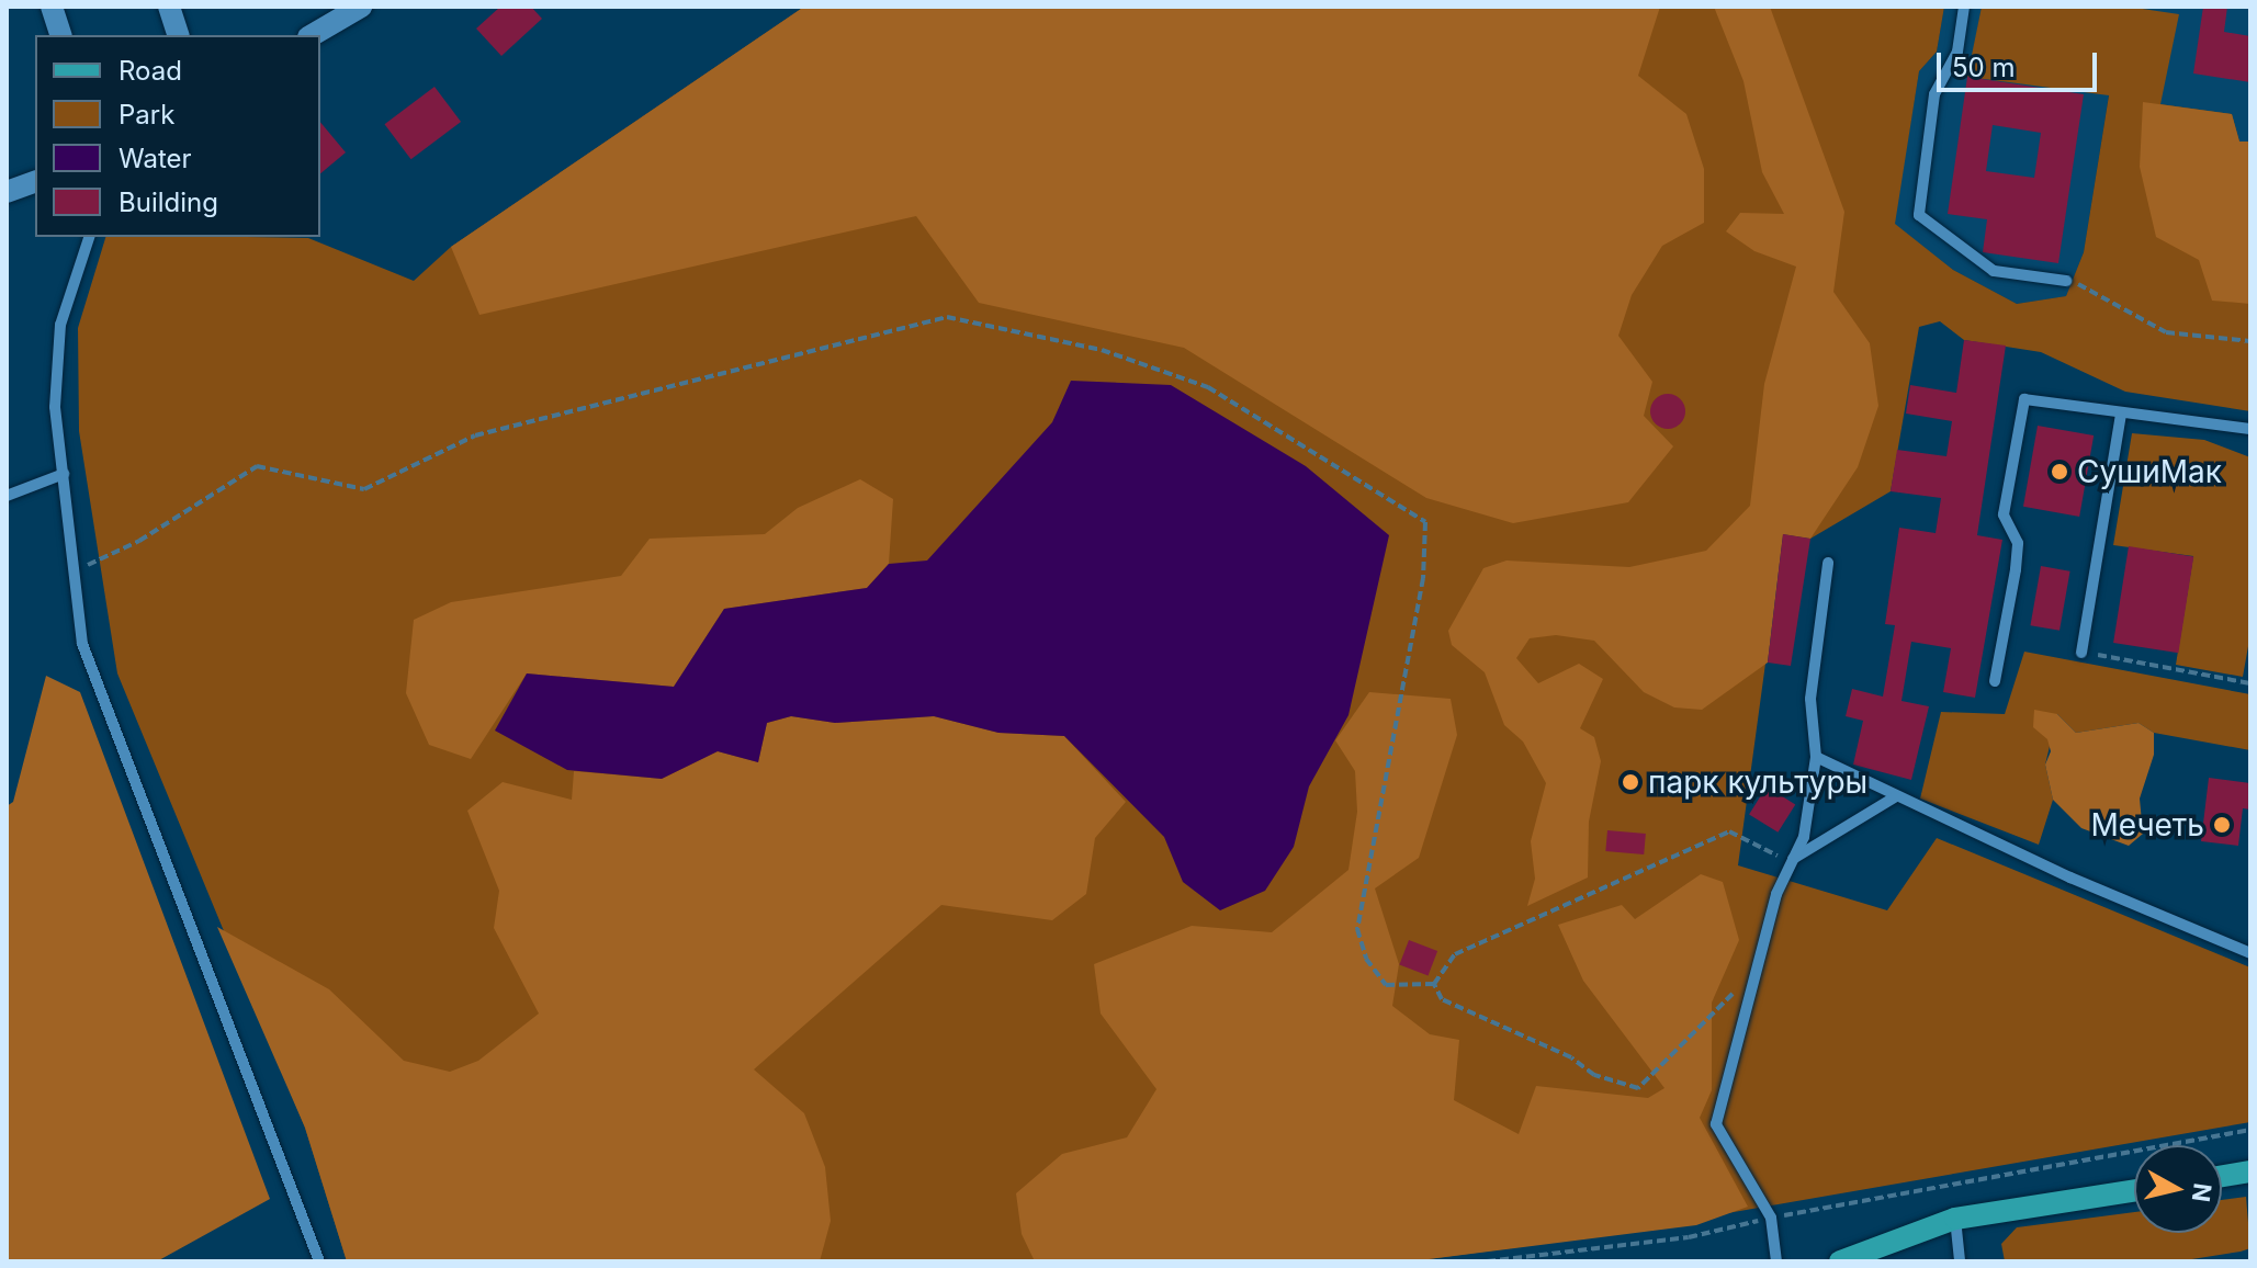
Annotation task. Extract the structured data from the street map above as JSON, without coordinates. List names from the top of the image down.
{
  "places": ["СушиМак", "парк культуры", "Мечеть"],
  "legend": [
    "Road",
    "Park",
    "Water",
    "Building"
  ],
  "scale_bar": "50 m",
  "north": "right"
}
